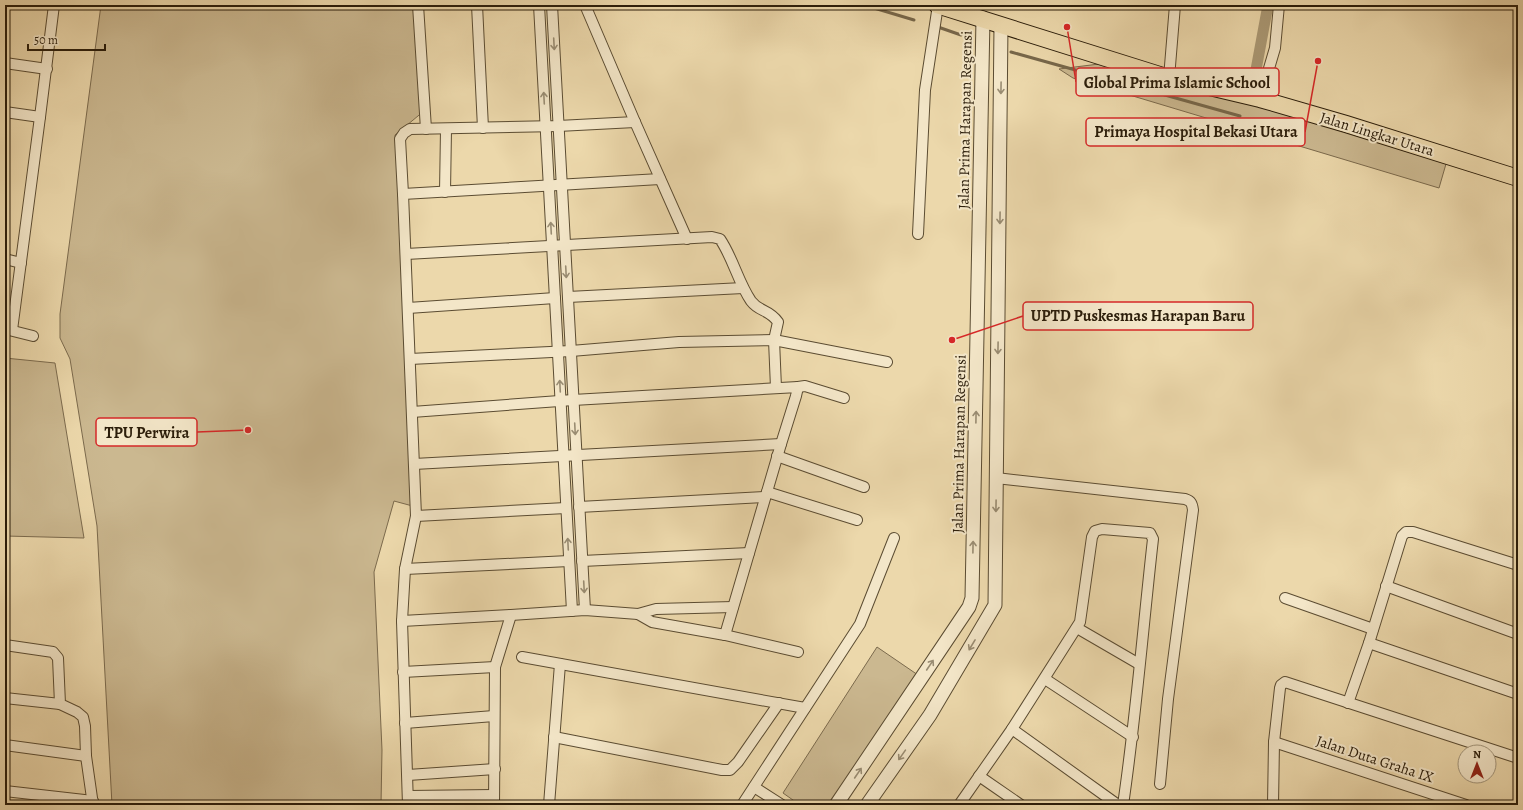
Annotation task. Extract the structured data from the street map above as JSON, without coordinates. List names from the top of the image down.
{
  "streets": {
    "main road": ["Jalan Lingkar Utara"],
    "street": ["Jalan Prima Harapan Regensi", "Jalan Duta Graha IX"]
  },
  "crossings": [
    ["Jalan Prima Harapan Regensi", "Jalan Lingkar Utara"]
  ],
  "places": [
    "Global Prima Islamic School",
    "Primaya Hospital Bekasi Utara",
    "UPTD Puskesmas Harapan Baru",
    "TPU Perwira"
  ],
  "scale_bar": "50 m",
  "north": "top"
}
